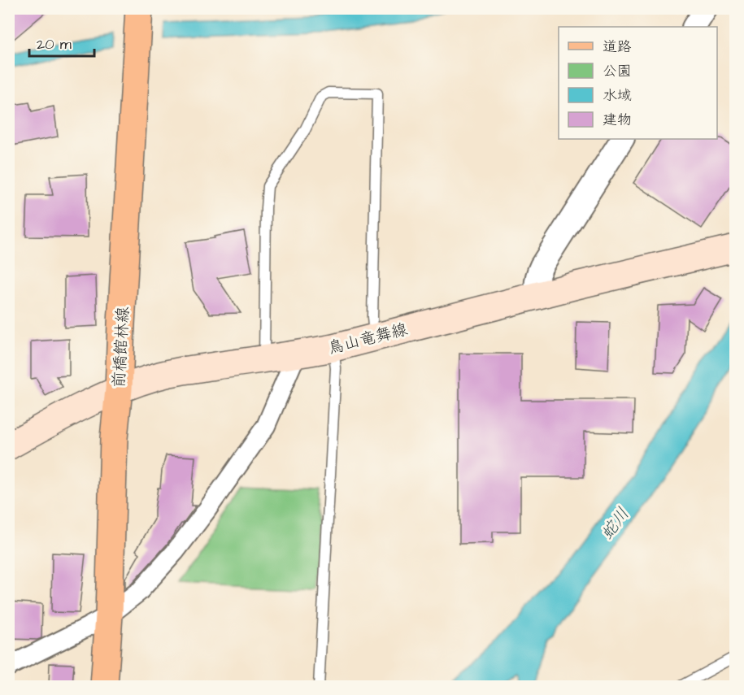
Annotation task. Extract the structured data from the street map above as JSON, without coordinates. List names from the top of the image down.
{
  "streets": {
    "main road": ["鳥山竜舞線", "前橋館林線"]
  },
  "crossings": [
    ["鳥山竜舞線", "前橋館林線"]
  ],
  "water": ["蛇川"],
  "legend": [
    "道路",
    "公園",
    "水域",
    "建物"
  ],
  "scale_bar": "20 m"
}
